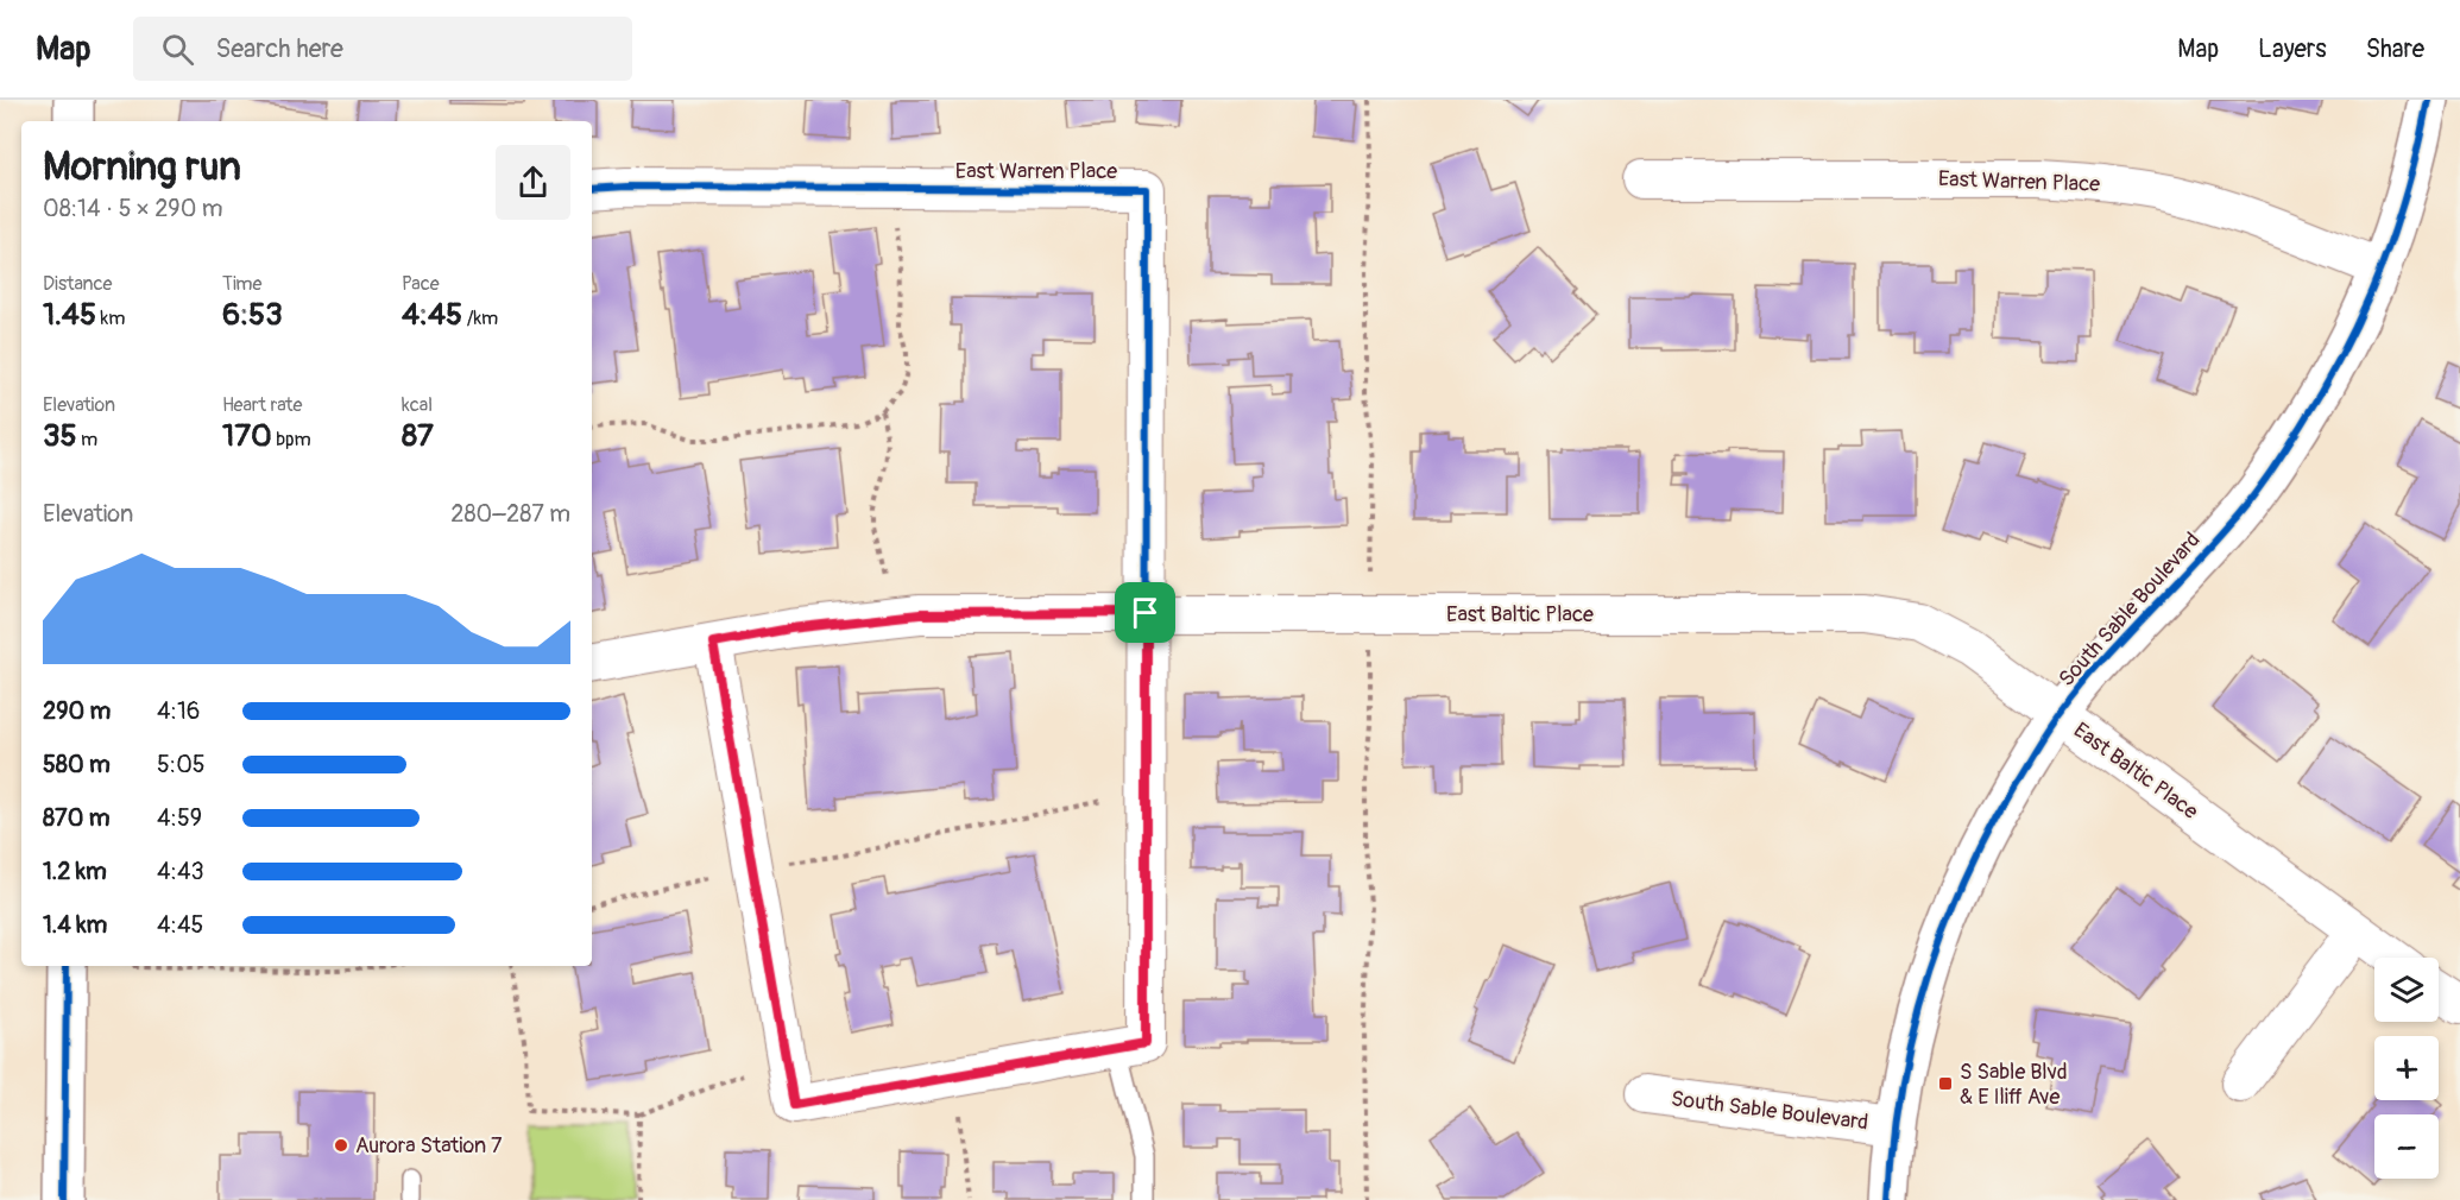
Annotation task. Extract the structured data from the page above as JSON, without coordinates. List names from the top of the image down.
{
  "streets": {
    "street": ["East Warren Place", "South Sable Boulevard", "East Baltic Place"]
  },
  "crossings": [
    ["East Warren Place", "South Sable Boulevard"],
    ["East Warren Place", "East Baltic Place"],
    ["South Sable Boulevard", "East Baltic Place"]
  ],
  "places": {
    "transit": ["S Sable Blvd & E Iliff Ave"],
    "other": ["Aurora Station 7"]
  },
  "page": {
    "header": "Map",
    "search": "Search here",
    "nav": ["Map", "Layers", "Share"],
    "heading": ["Morning run", "08:14 · 5 × 290 m"],
    "stats": [
      ["Distance", "1.45 km"],
      ["Time", "6:53"],
      ["Pace", "4:45 /km"],
      ["Elevation", "35 m"],
      ["Heart rate", "170 bpm"],
      ["kcal", "87"]
    ],
    "chart": ["Elevation", "280–287 m"],
    "list": [
      {
        "name": "290 m",
        "note": "4:16"
      },
      {
        "name": "580 m",
        "note": "5:05"
      },
      {
        "name": "870 m",
        "note": "4:59"
      },
      {
        "name": "1.2 km",
        "note": "4:43"
      },
      {
        "name": "1.4 km",
        "note": "4:45"
      }
    ],
    "map_buttons": ["+", "−"]
  }
}
